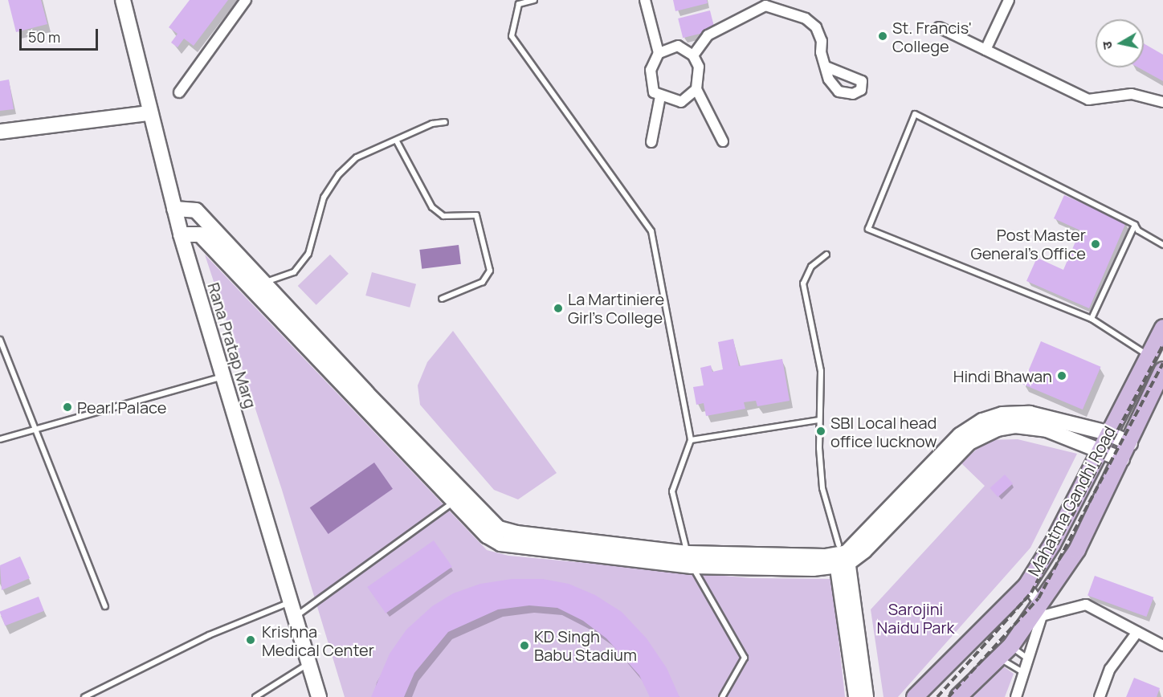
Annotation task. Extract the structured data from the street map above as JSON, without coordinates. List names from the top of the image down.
{
  "streets": {
    "main road": ["Mahatma Gandhi Road"],
    "street": ["Rana Pratap Marg"]
  },
  "parks": ["Sarojini Naidu Park"],
  "places": [
    "St. Francis' College",
    "Post Master General's Office",
    "La Martiniere Girl's College",
    "Hindi Bhawan",
    "Pearl Palace",
    "SBI Local head office lucknow",
    "Krishna Medical Center",
    "KD Singh Babu Stadium"
  ],
  "scale_bar": "50 m",
  "north": "left"
}
